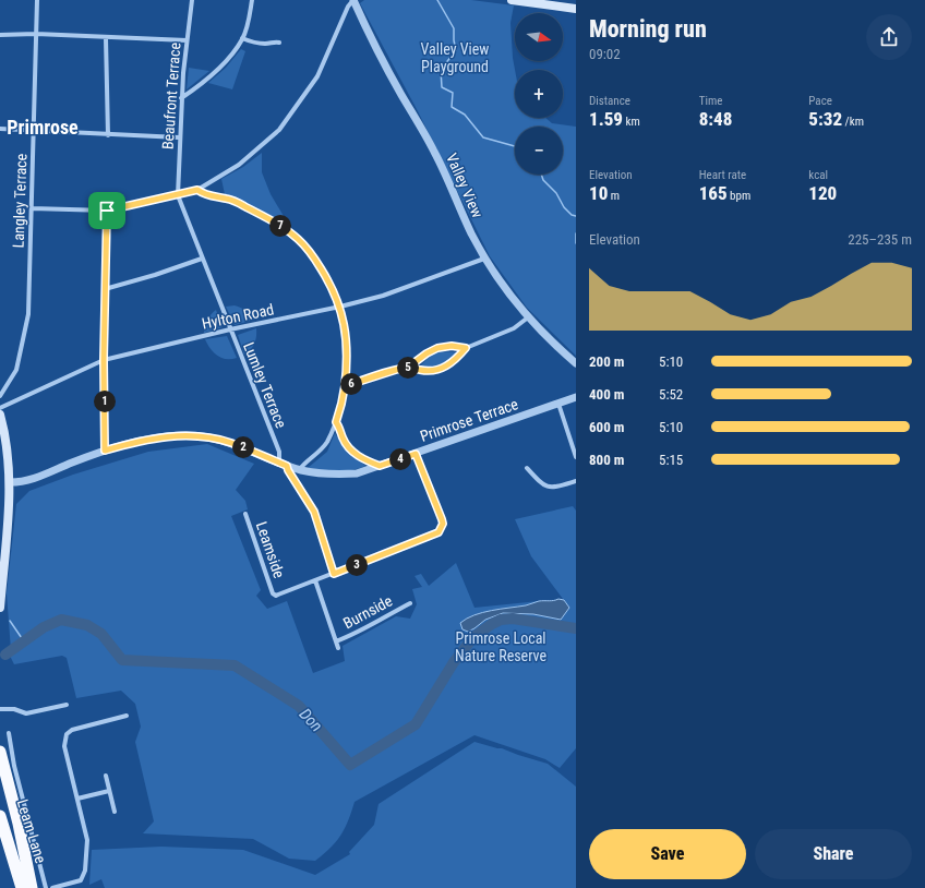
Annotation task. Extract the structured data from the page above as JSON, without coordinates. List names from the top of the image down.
{
  "streets": {
    "highway": ["Leam Lane"],
    "street": [
      "Beaufront Terrace",
      "Valley View",
      "Langley Terrace",
      "Hylton Road",
      "Lumley Terrace",
      "Primrose Terrace",
      "Leamside",
      "Burnside"
    ]
  },
  "crossings": [
    ["Beaufront Terrace", "Lumley Terrace"],
    ["Valley View", "Hylton Road"],
    ["Hylton Road", "Lumley Terrace"],
    ["Lumley Terrace", "Primrose Terrace"],
    ["Leamside", "Burnside"]
  ],
  "districts": ["Primrose"],
  "water": ["Don"],
  "parks": ["Valley View Playground", "Primrose Local Nature Reserve"],
  "north": "right",
  "page": {
    "heading": ["Morning run", "09:02"],
    "map_buttons": ["+", "−"],
    "stats": [
      ["Distance", "1.59 km"],
      ["Time", "8:48"],
      ["Pace", "5:32 /km"],
      ["Elevation", "10 m"],
      ["Heart rate", "165 bpm"],
      ["kcal", "120"]
    ],
    "pins": [
      "7",
      "5",
      "6",
      "1",
      "2",
      "4",
      "3"
    ],
    "chart": ["Elevation", "225–235 m"],
    "list": [
      {
        "name": "200 m",
        "note": "5:10"
      },
      {
        "name": "400 m",
        "note": "5:52"
      },
      {
        "name": "600 m",
        "note": "5:10"
      },
      {
        "name": "800 m",
        "note": "5:15"
      }
    ],
    "buttons": ["Save", "Share"]
  }
}
